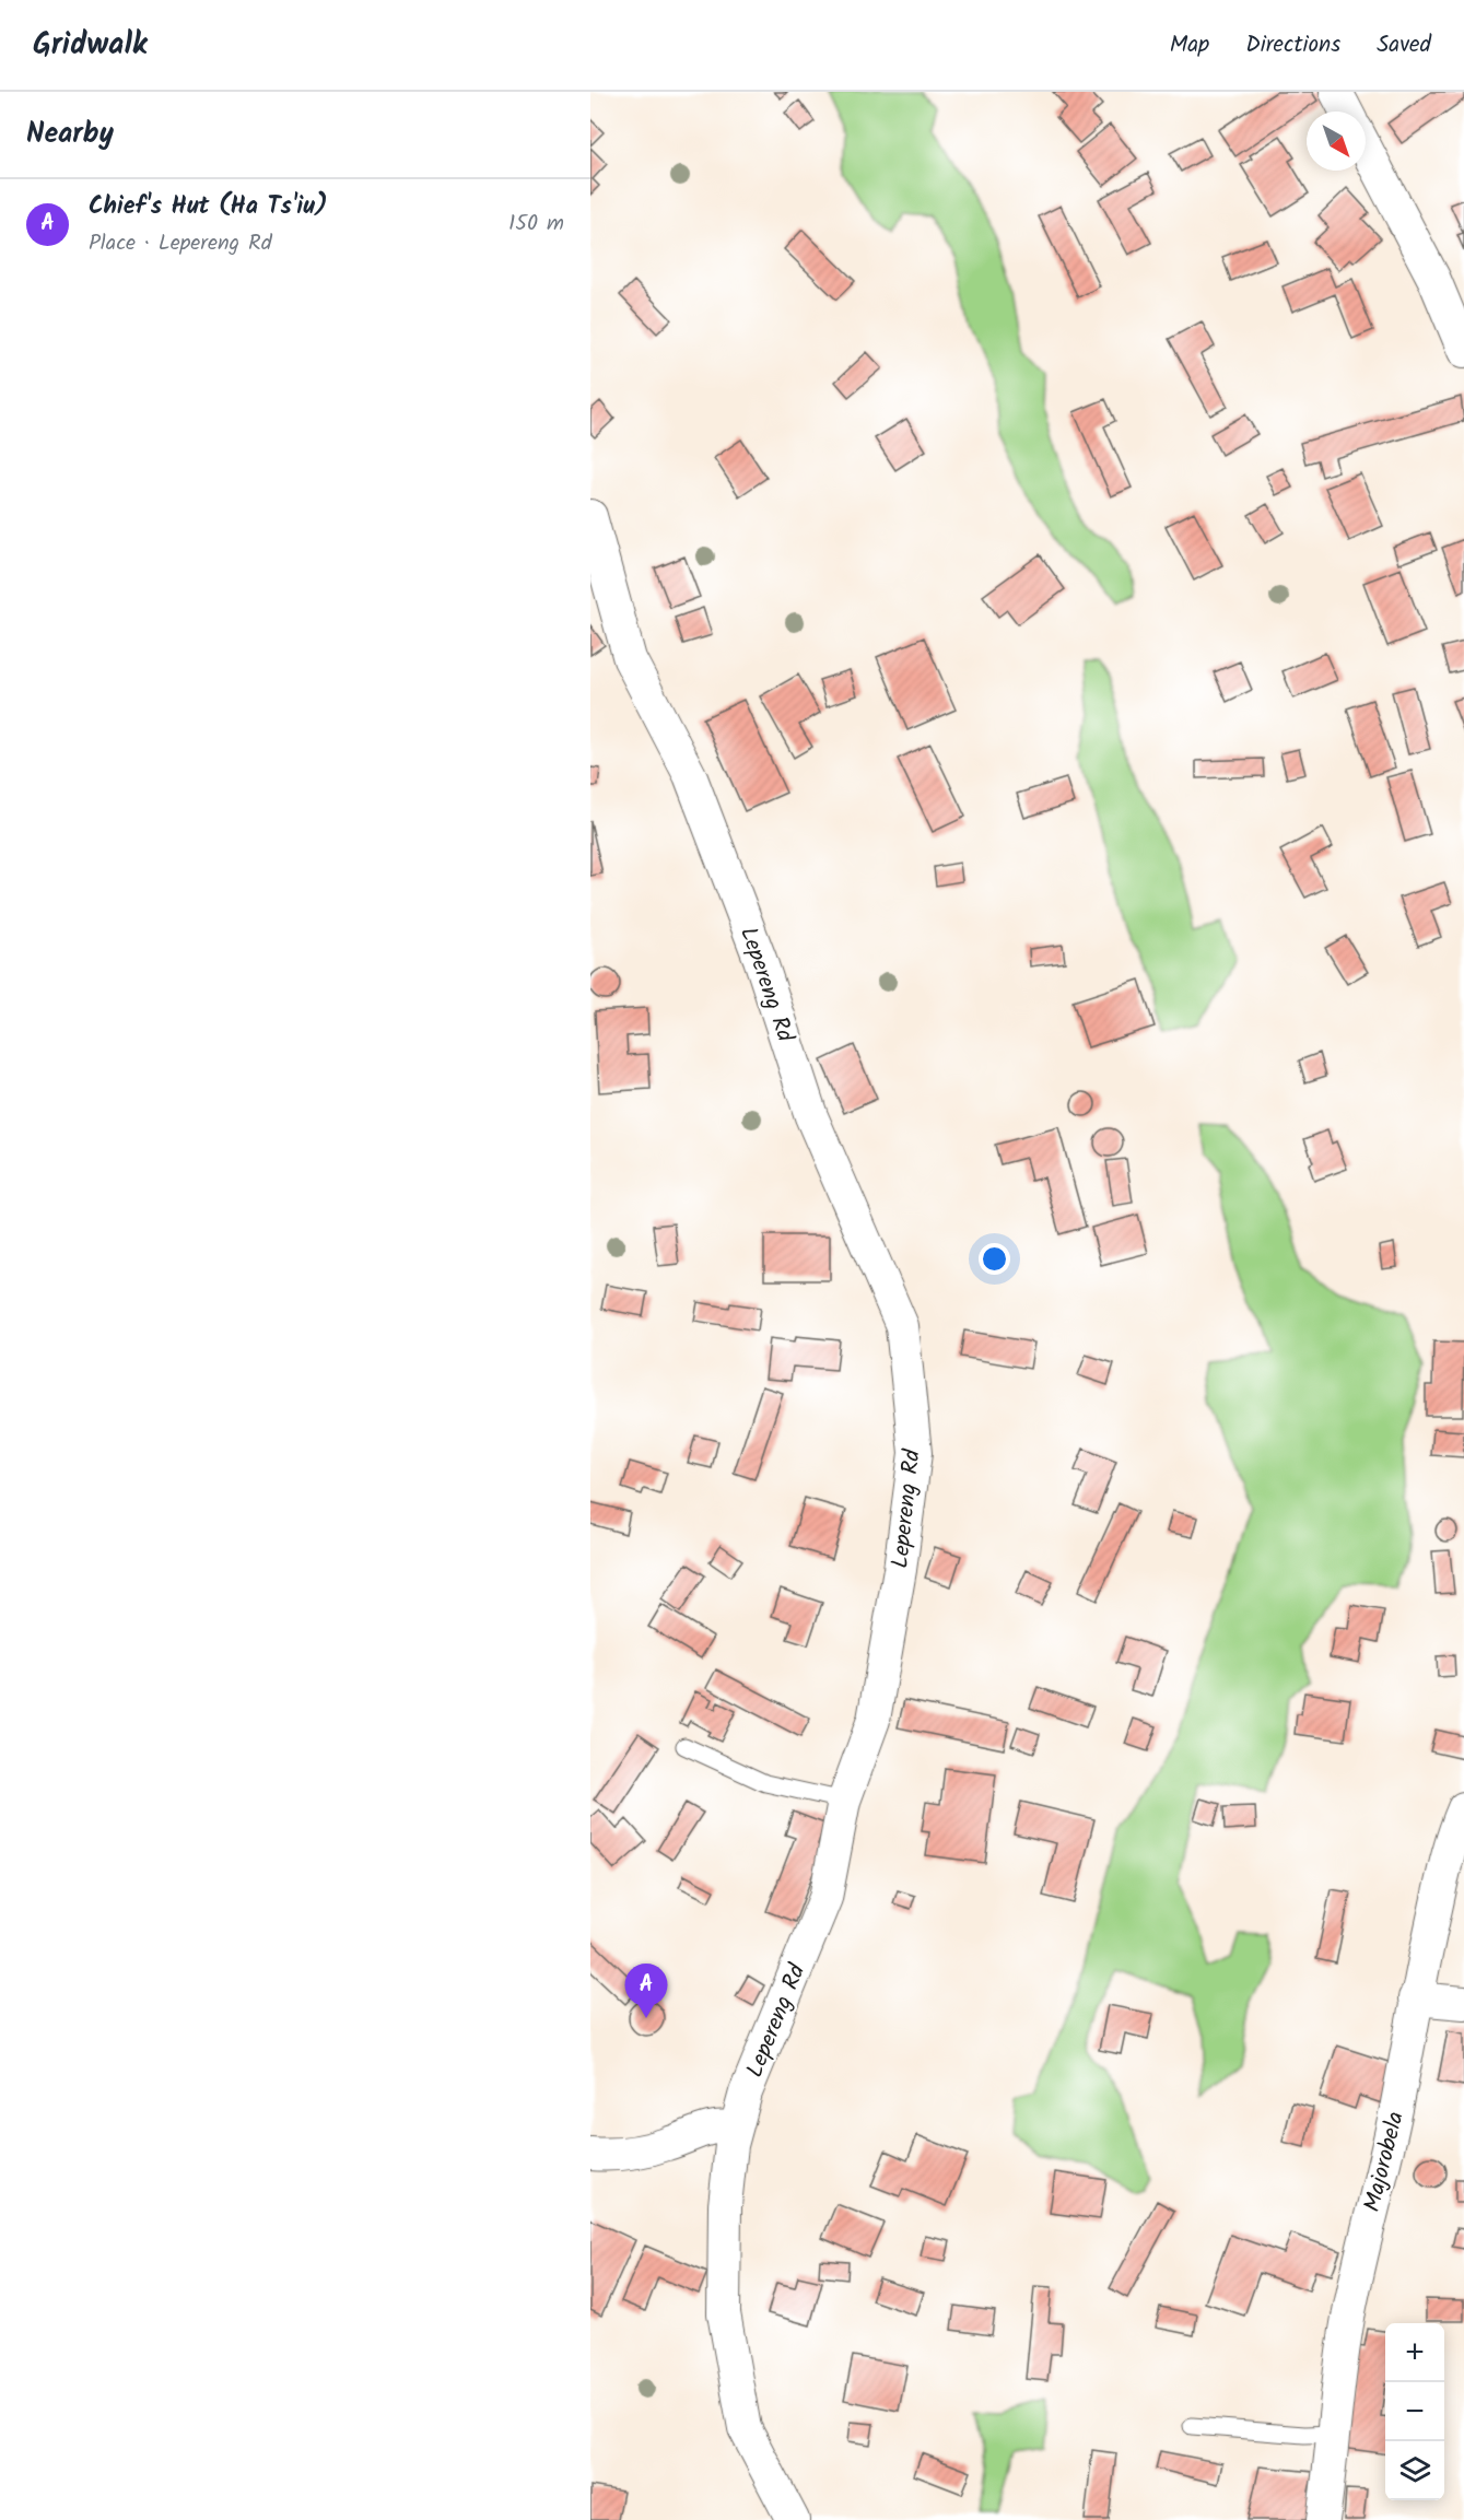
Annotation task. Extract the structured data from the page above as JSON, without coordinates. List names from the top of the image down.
{
  "streets": {
    "street": ["Lepereng Rd", "Majorobela"]
  },
  "north": "bottom right",
  "page": {
    "header": "Gridwalk",
    "nav": ["Map", "Directions", "Saved"],
    "heading": "Nearby",
    "list": [
      {
        "mark": "A",
        "name": "Chief's Hut (Ha Ts'iu)",
        "note": "Place · Lepereng Rd",
        "value": "150 m"
      }
    ],
    "pins": "A",
    "map_buttons": ["+", "−"]
  }
}
